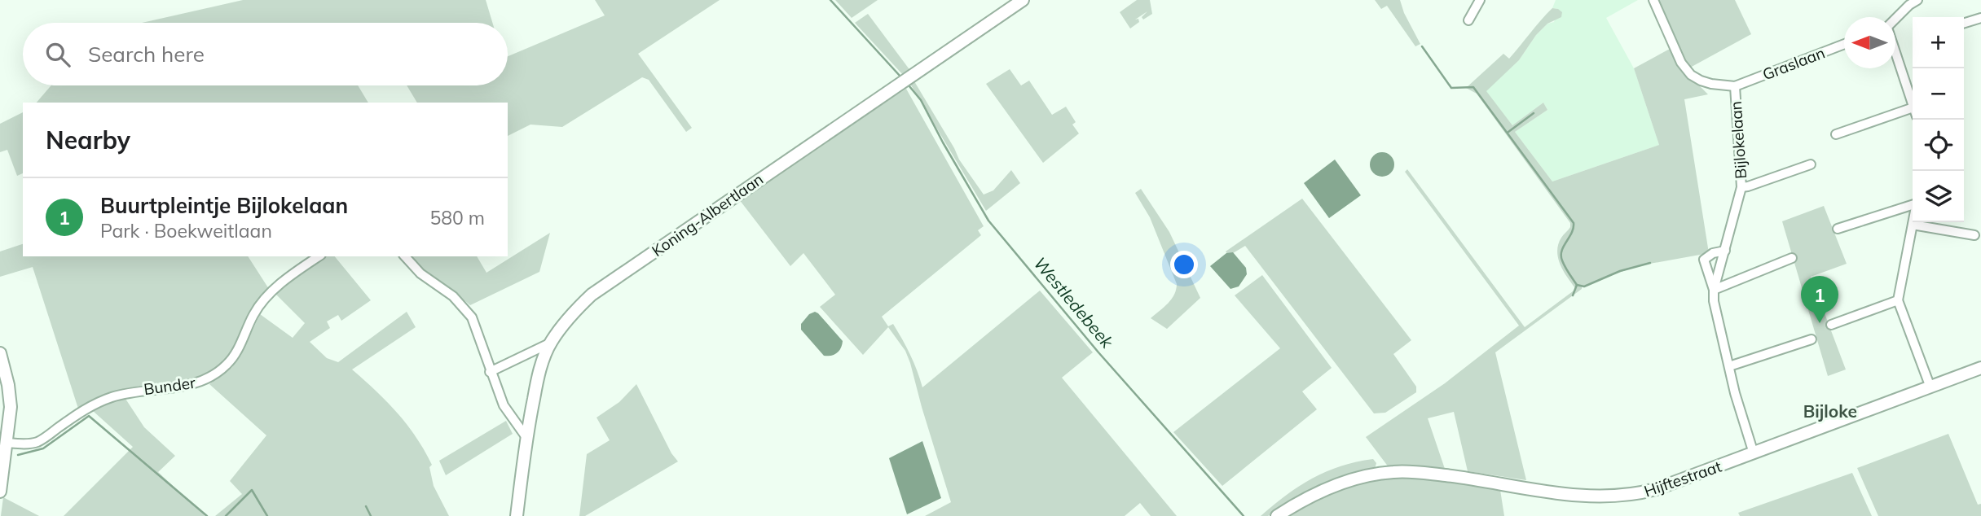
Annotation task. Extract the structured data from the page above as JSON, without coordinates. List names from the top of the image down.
{
  "streets": {
    "street": [
      "Graslaan",
      "Bijlokelaan",
      "Koning-Albertlaan",
      "Bunder",
      "Hijftestraat"
    ]
  },
  "crossings": [
    ["Graslaan", "Bijlokelaan"],
    ["Bijlokelaan", "Hijftestraat"]
  ],
  "districts": ["Bijloke"],
  "water": ["Westledebeek"],
  "north": "left",
  "page": {
    "map_buttons": ["+", "−"],
    "search": "Search here",
    "heading": "Nearby",
    "list": [
      {
        "mark": "1",
        "name": "Buurtpleintje Bijlokelaan",
        "note": "Park · Boekweitlaan",
        "value": "580 m"
      }
    ],
    "pins": "1"
  }
}
